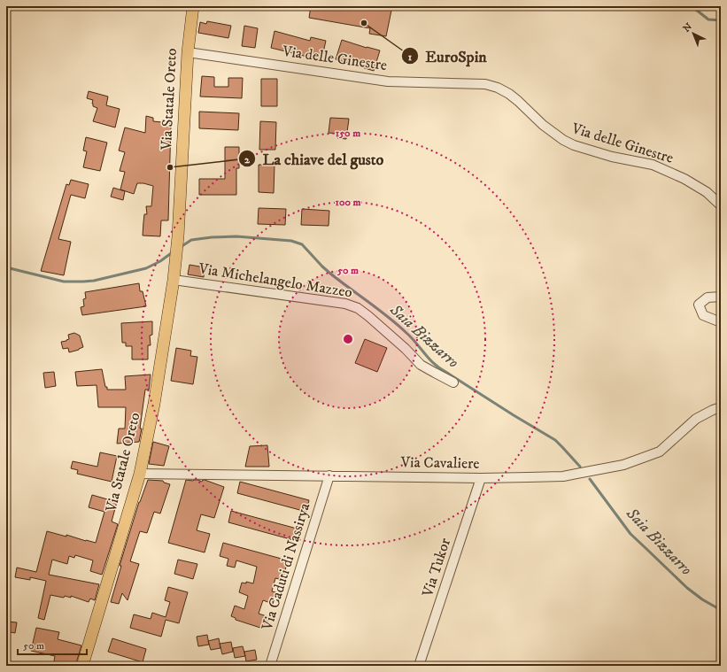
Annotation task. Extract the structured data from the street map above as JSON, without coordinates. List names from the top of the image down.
{
  "streets": {
    "main road": ["Via Statale Oreto"],
    "street": [
      "Via delle Ginestre",
      "Via Michelangelo Mazzeo",
      "Via Cavaliere",
      "Via Caduti di Nassirya",
      "Via Tukor"
    ]
  },
  "crossings": [
    ["Via delle Ginestre", "Via Statale Oreto"],
    ["Via Statale Oreto", "Via Michelangelo Mazzeo"],
    ["Via Statale Oreto", "Via Cavaliere"],
    ["Via Cavaliere", "Via Caduti di Nassirya"],
    ["Via Cavaliere", "Via Tukor"]
  ],
  "water": ["Saia Bizzarro"],
  "places": ["EuroSpin", "La chiave del gusto"],
  "scale_bar": "50 m",
  "north": "top left",
  "rings": ["150 m", "100 m", "50 m"]
}
